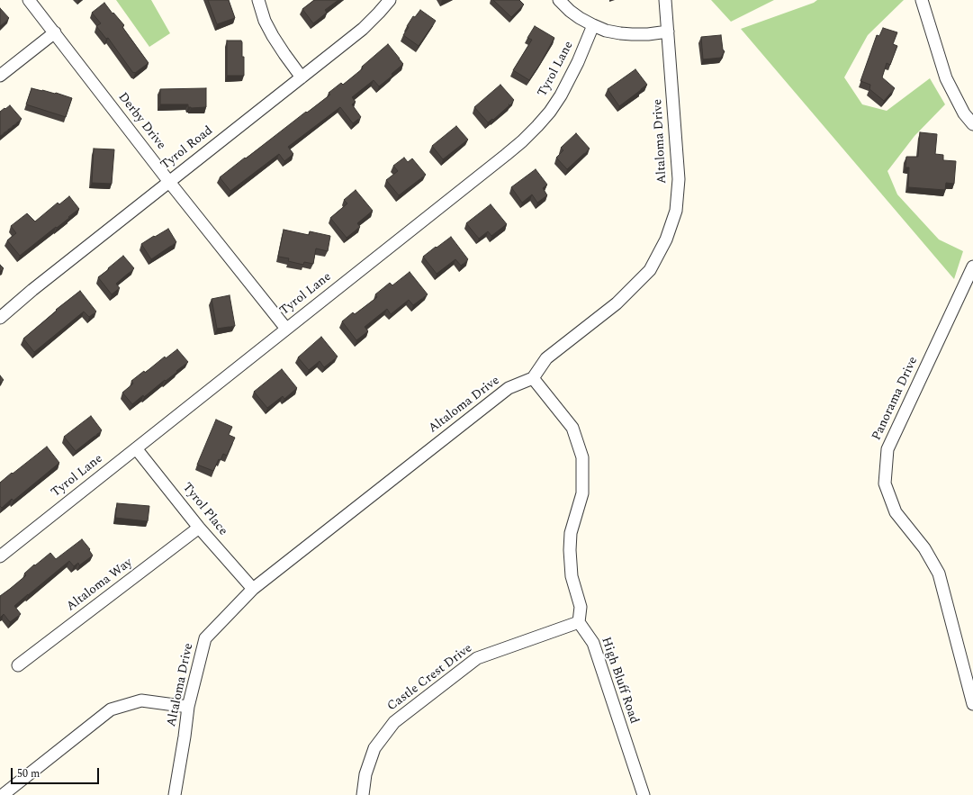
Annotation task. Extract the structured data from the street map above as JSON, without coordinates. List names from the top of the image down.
{
  "streets": {
    "street": [
      "Tyrol Lane",
      "Derby Drive",
      "Altaloma Drive",
      "Tyrol Road",
      "Panorama Drive",
      "Tyrol Place",
      "Altaloma Way",
      "Castle Crest Drive",
      "High Bluff Road"
    ]
  },
  "crossings": [
    ["Tyrol Lane", "Derby Drive"],
    ["Tyrol Lane", "Tyrol Place"],
    ["Derby Drive", "Tyrol Road"],
    ["Altaloma Drive", "Tyrol Place"],
    ["Tyrol Place", "Altaloma Way"],
    ["Castle Crest Drive", "High Bluff Road"]
  ],
  "scale_bar": "50 m"
}
